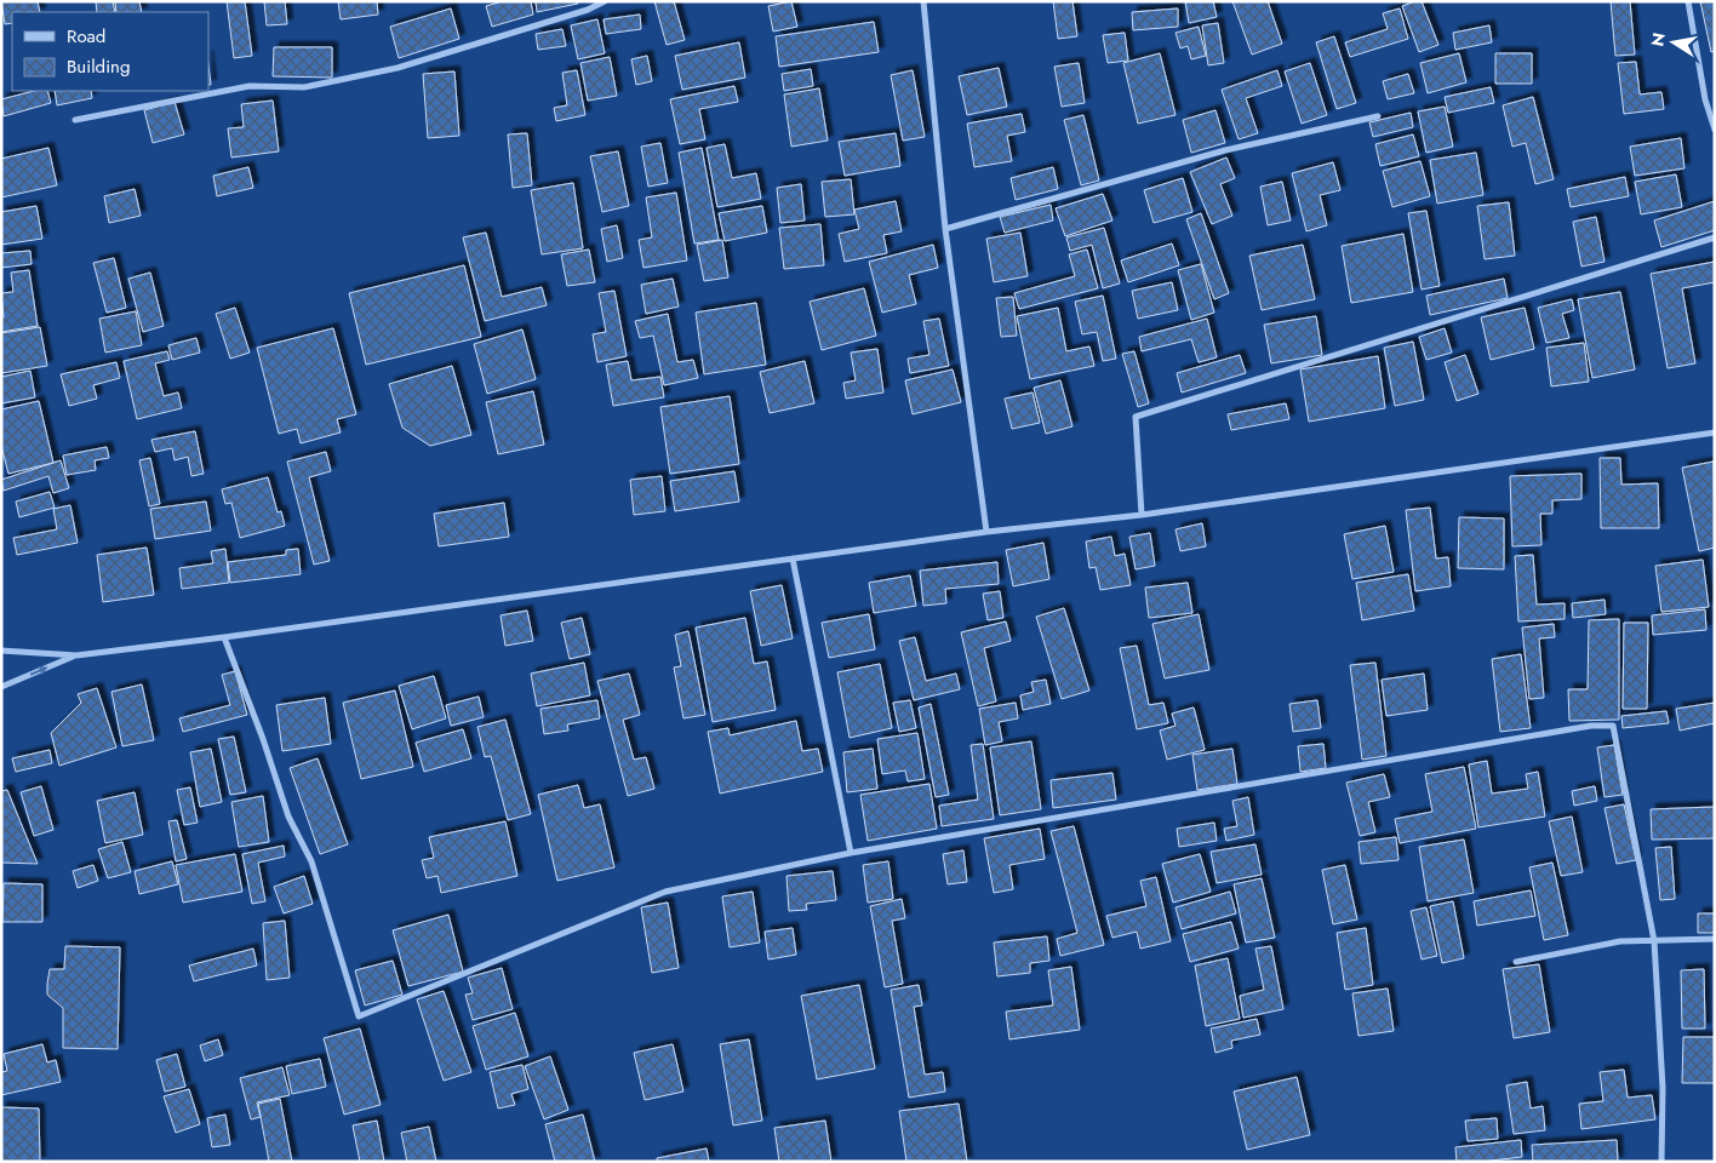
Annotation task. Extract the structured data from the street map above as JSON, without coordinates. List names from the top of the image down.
{
  "legend": ["Road", "Building"],
  "north": "left"
}
